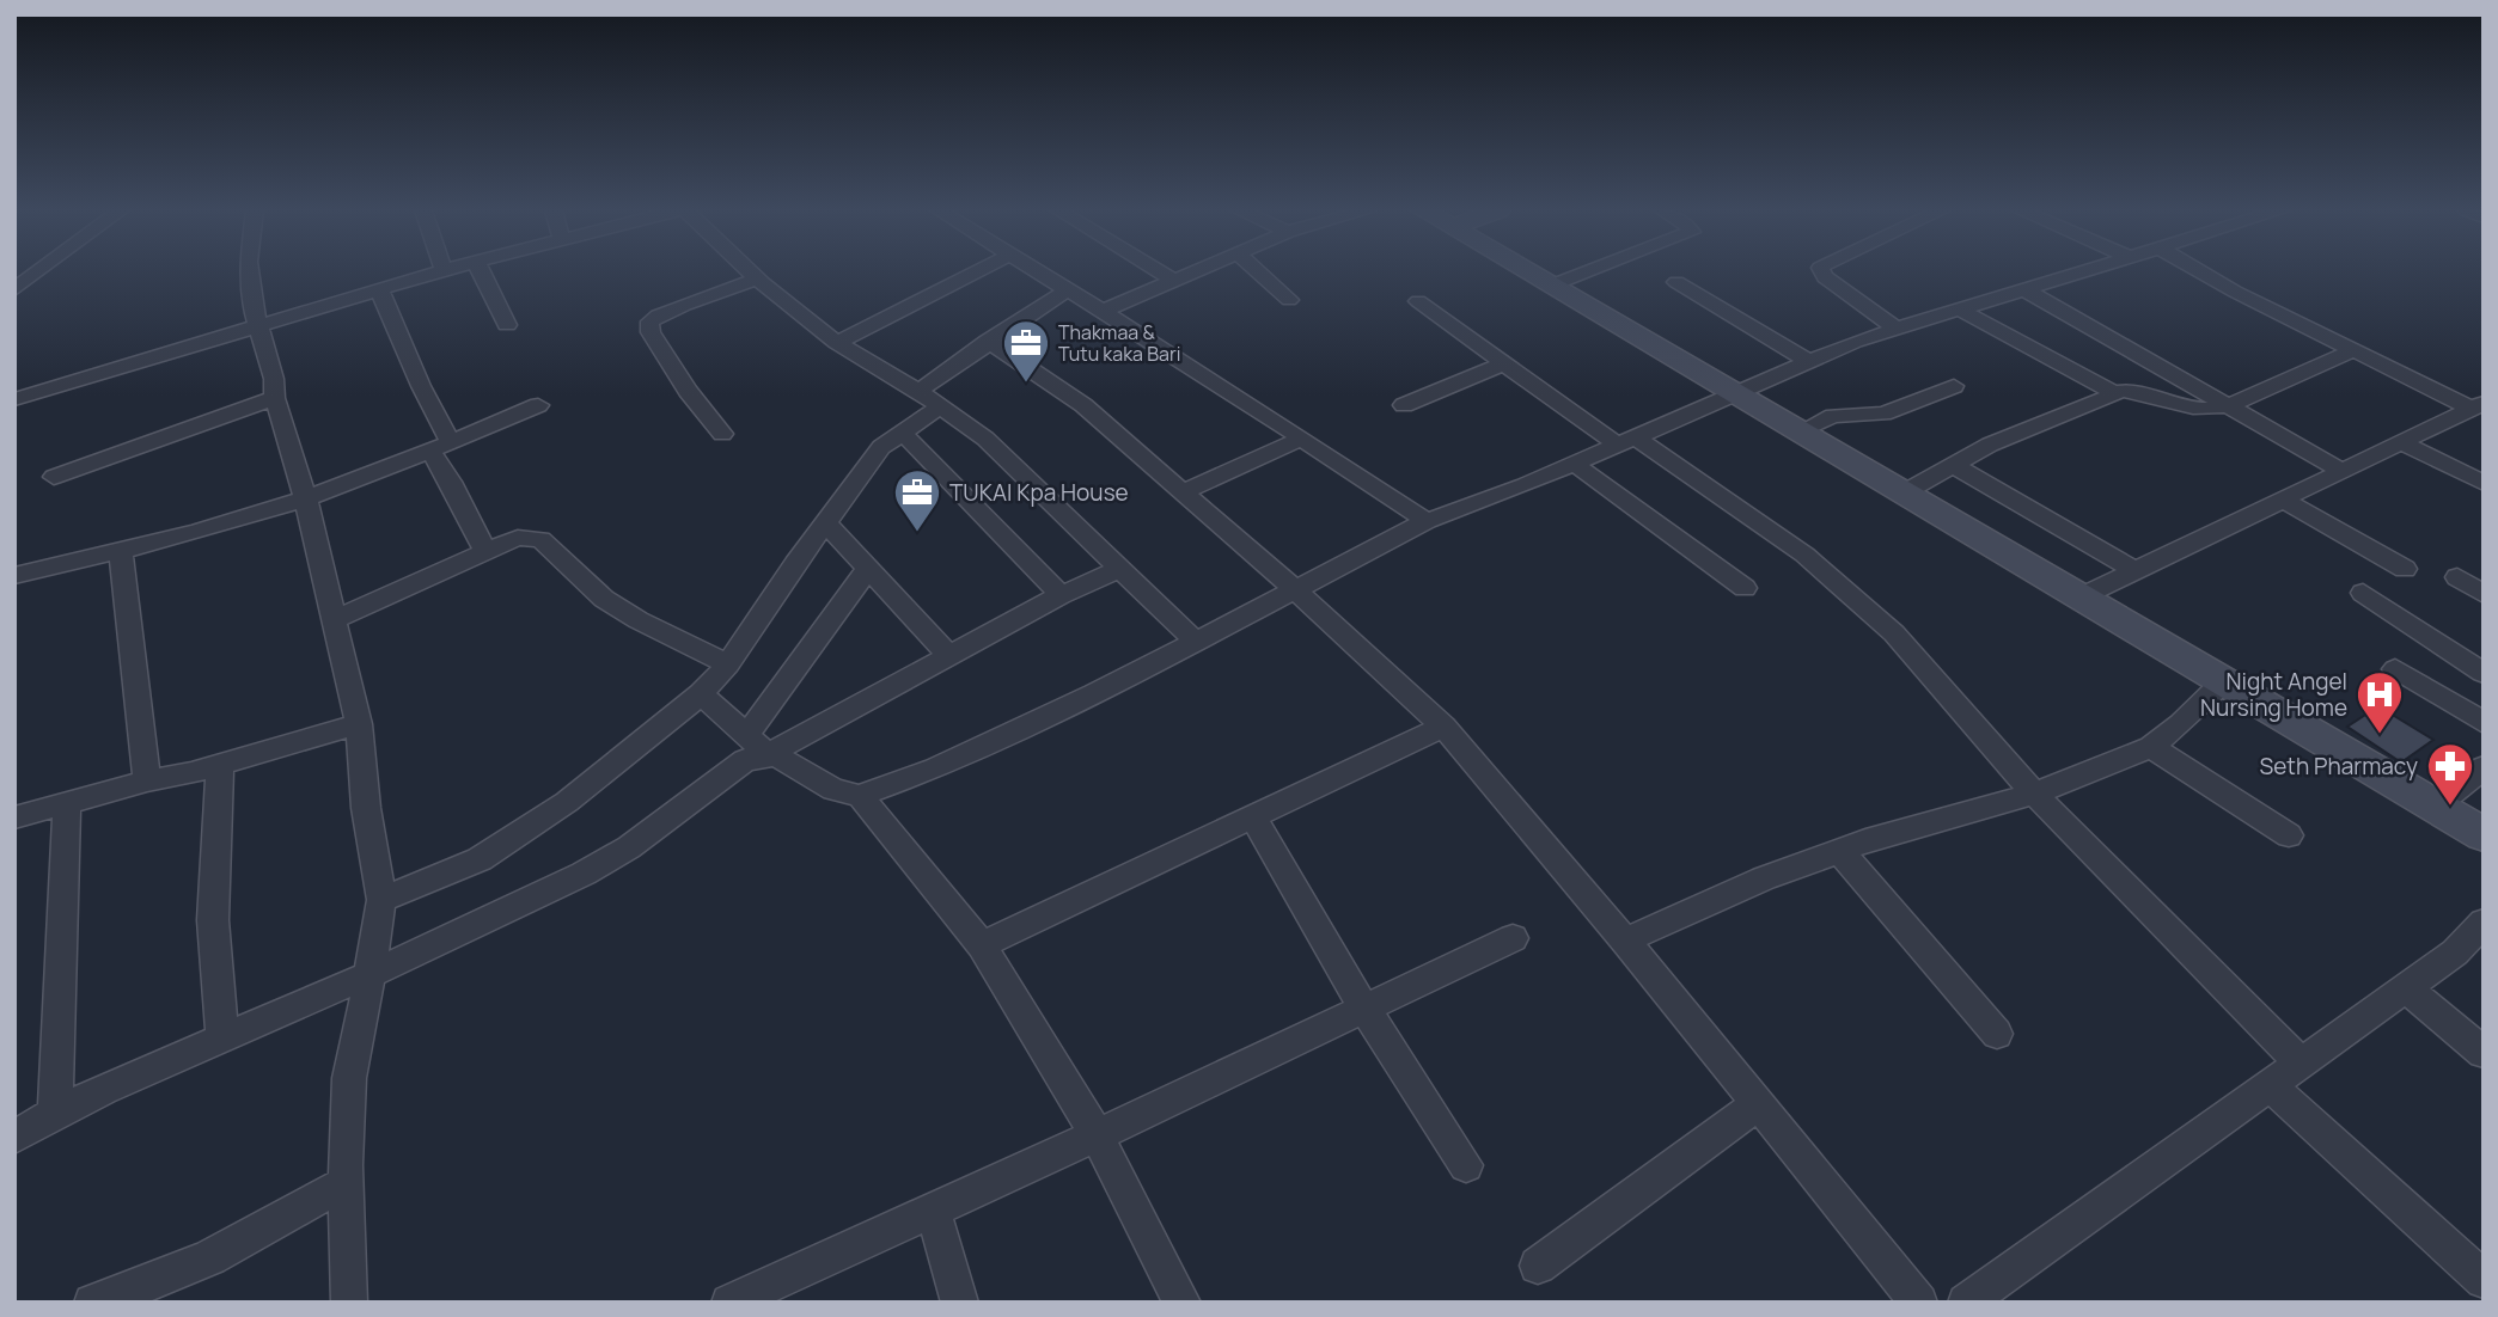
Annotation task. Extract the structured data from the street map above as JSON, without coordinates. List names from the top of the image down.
{
  "places": {
    "office": ["Thakmaa & Tutu kaka Bari", "TUKAI Kpa House"],
    "hospital": ["Night Angel Nursing Home"],
    "pharmacy": ["Seth Pharmacy"]
  }
}
